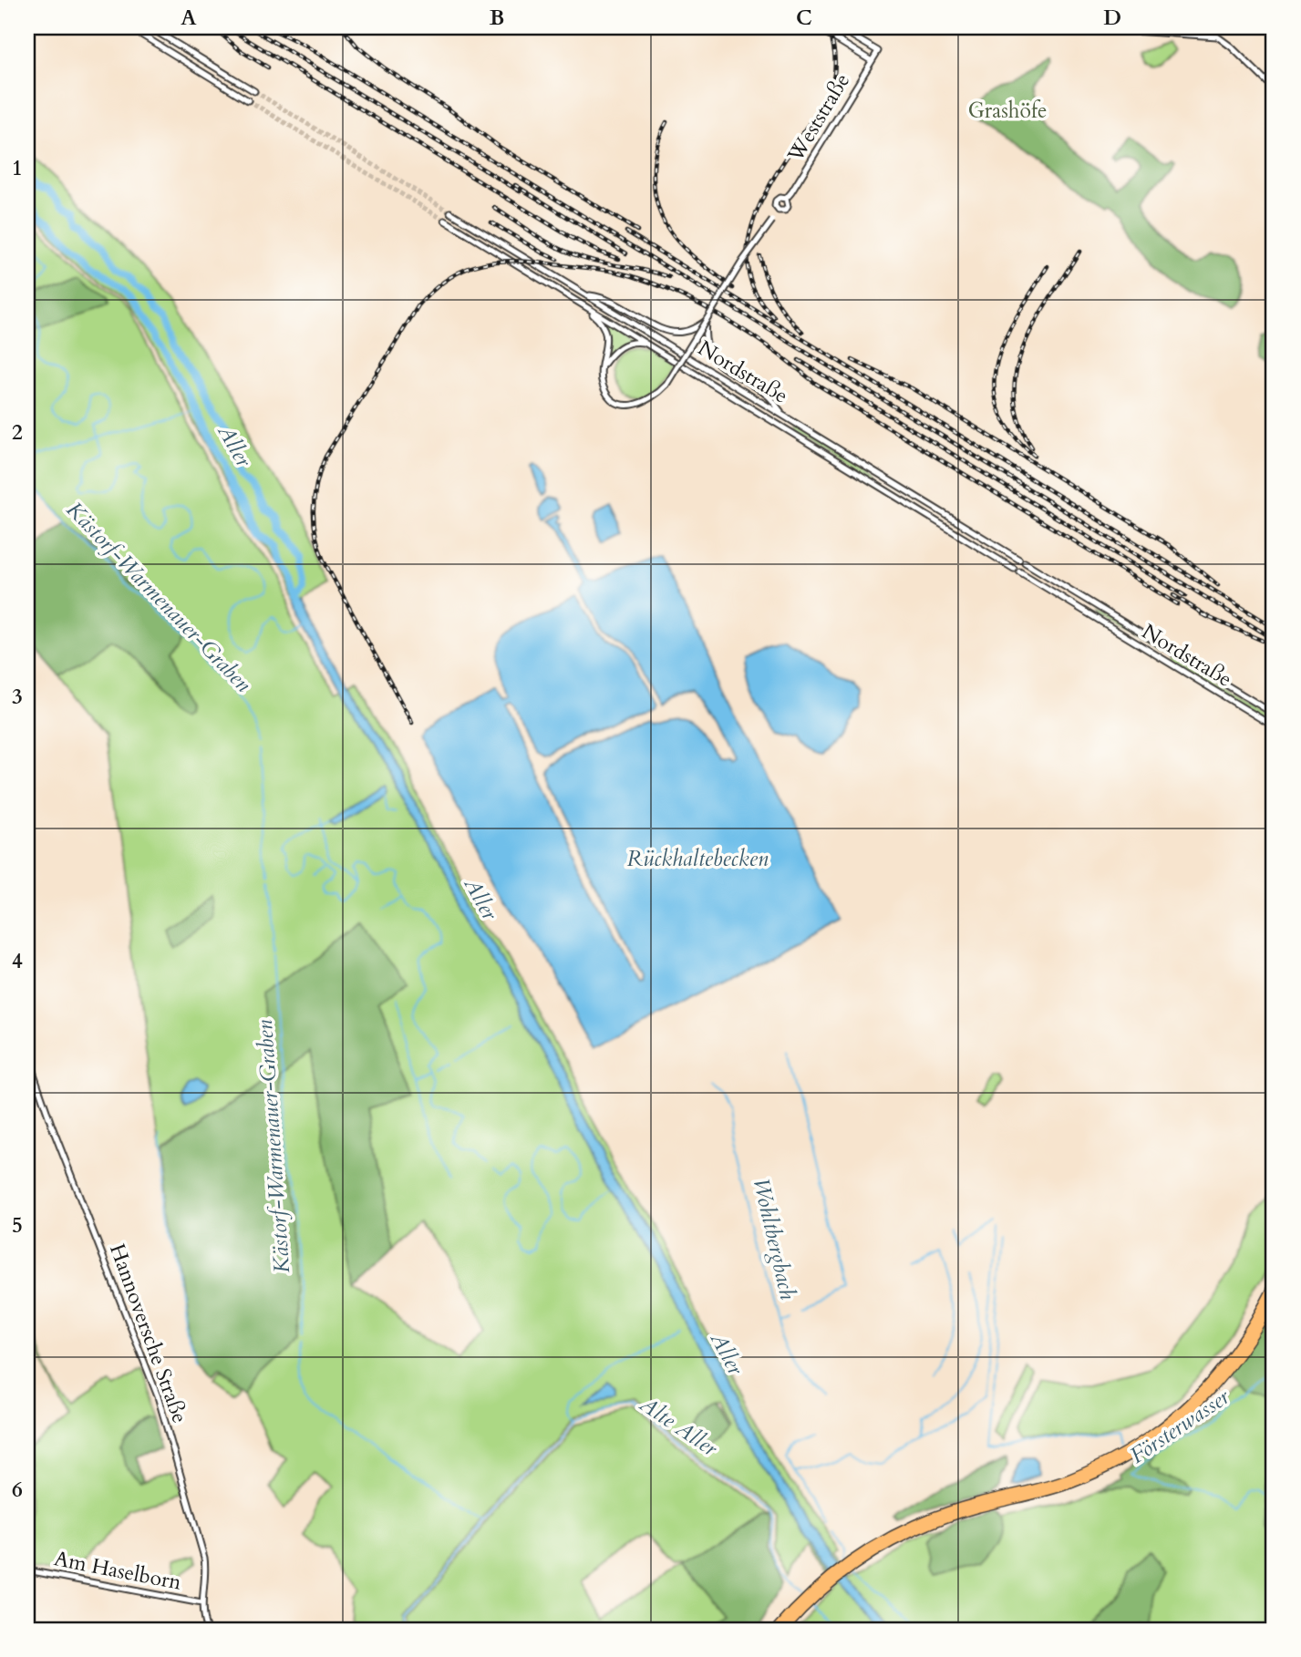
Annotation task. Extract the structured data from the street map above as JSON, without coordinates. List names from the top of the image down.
{
  "streets": {
    "street": [
      "Weststraße",
      "Nordstraße",
      "Hannoversche Straße",
      "Am Haselborn"
    ]
  },
  "crossings": [
    ["Hannoversche Straße", "Am Haselborn"]
  ],
  "water": [
    "Aller",
    "Kästorf-Warmenauer-Graben",
    "Rückhaltebecken",
    "Wohltbergbach",
    "Alte Aller",
    "Försterwasser"
  ],
  "parks": ["Grashöfe"],
  "grid": {
    "columns": [
      "A",
      "B",
      "C",
      "D"
    ],
    "rows": [
      "1",
      "2",
      "3",
      "4",
      "5",
      "6"
    ]
  }
}
